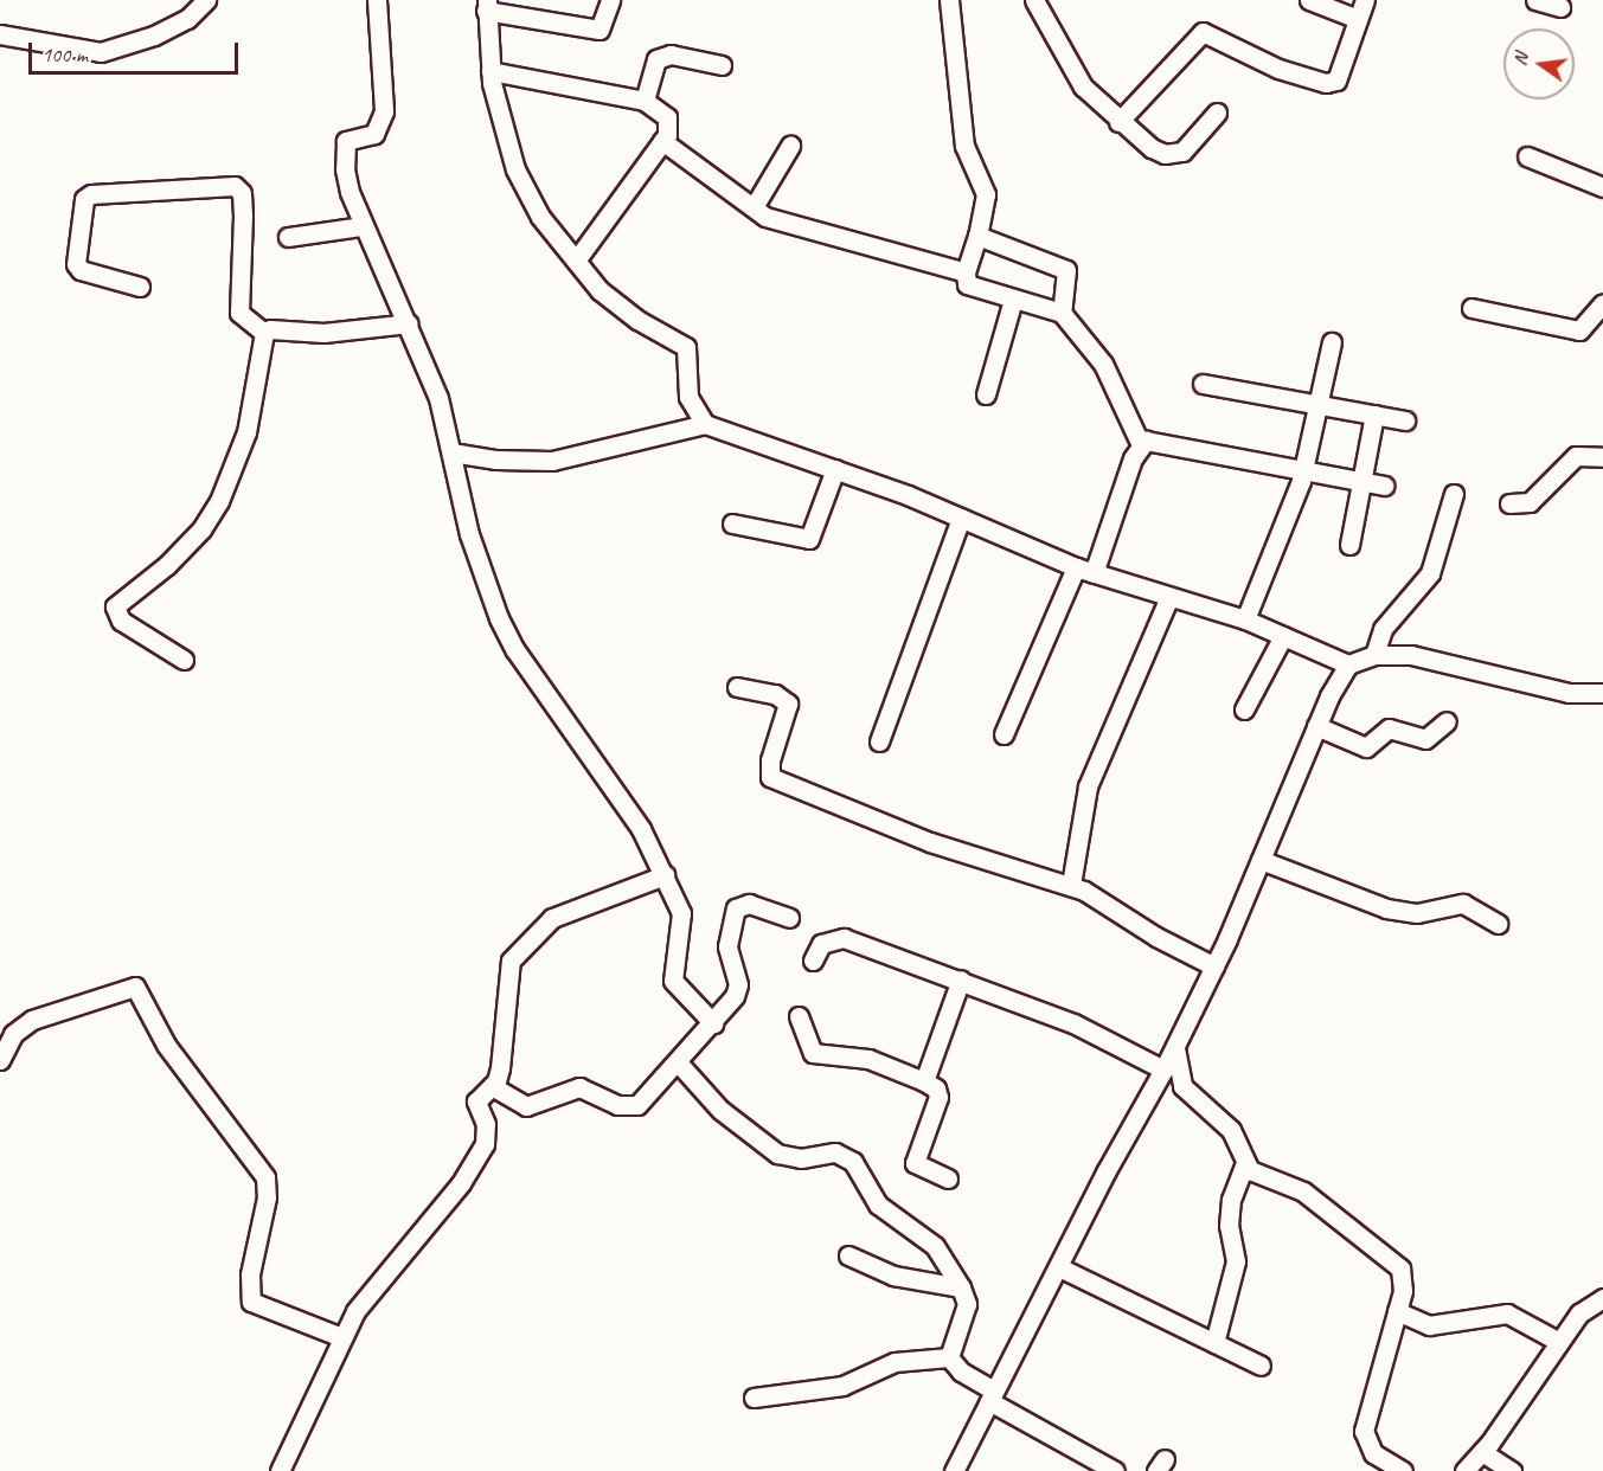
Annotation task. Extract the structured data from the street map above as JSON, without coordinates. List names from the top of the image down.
{
  "scale_bar": "100 m",
  "north": "left"
}
